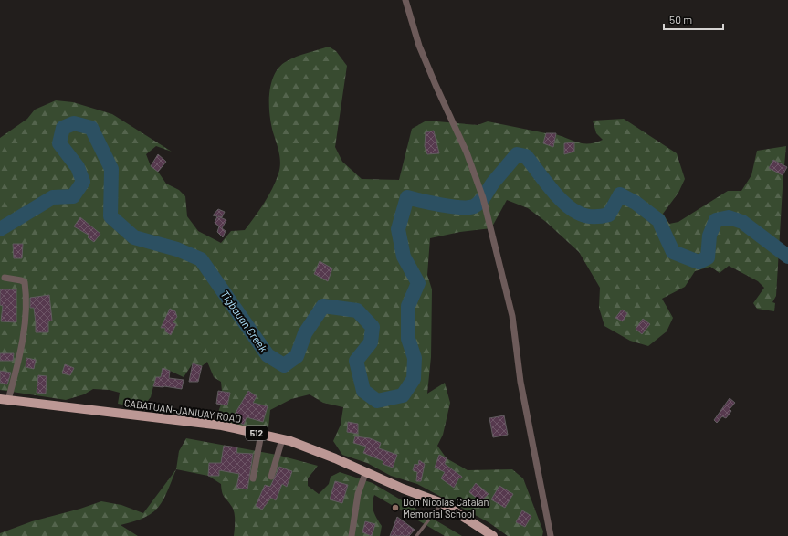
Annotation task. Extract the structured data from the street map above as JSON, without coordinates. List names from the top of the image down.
{
  "streets": {
    "main road": ["CABATUAN-JANIUAY ROAD", "512"]
  },
  "water": ["Tigbauan Creek"],
  "places": ["Don Nicolas Catalan Memorial School"],
  "scale_bar": "50 m"
}
